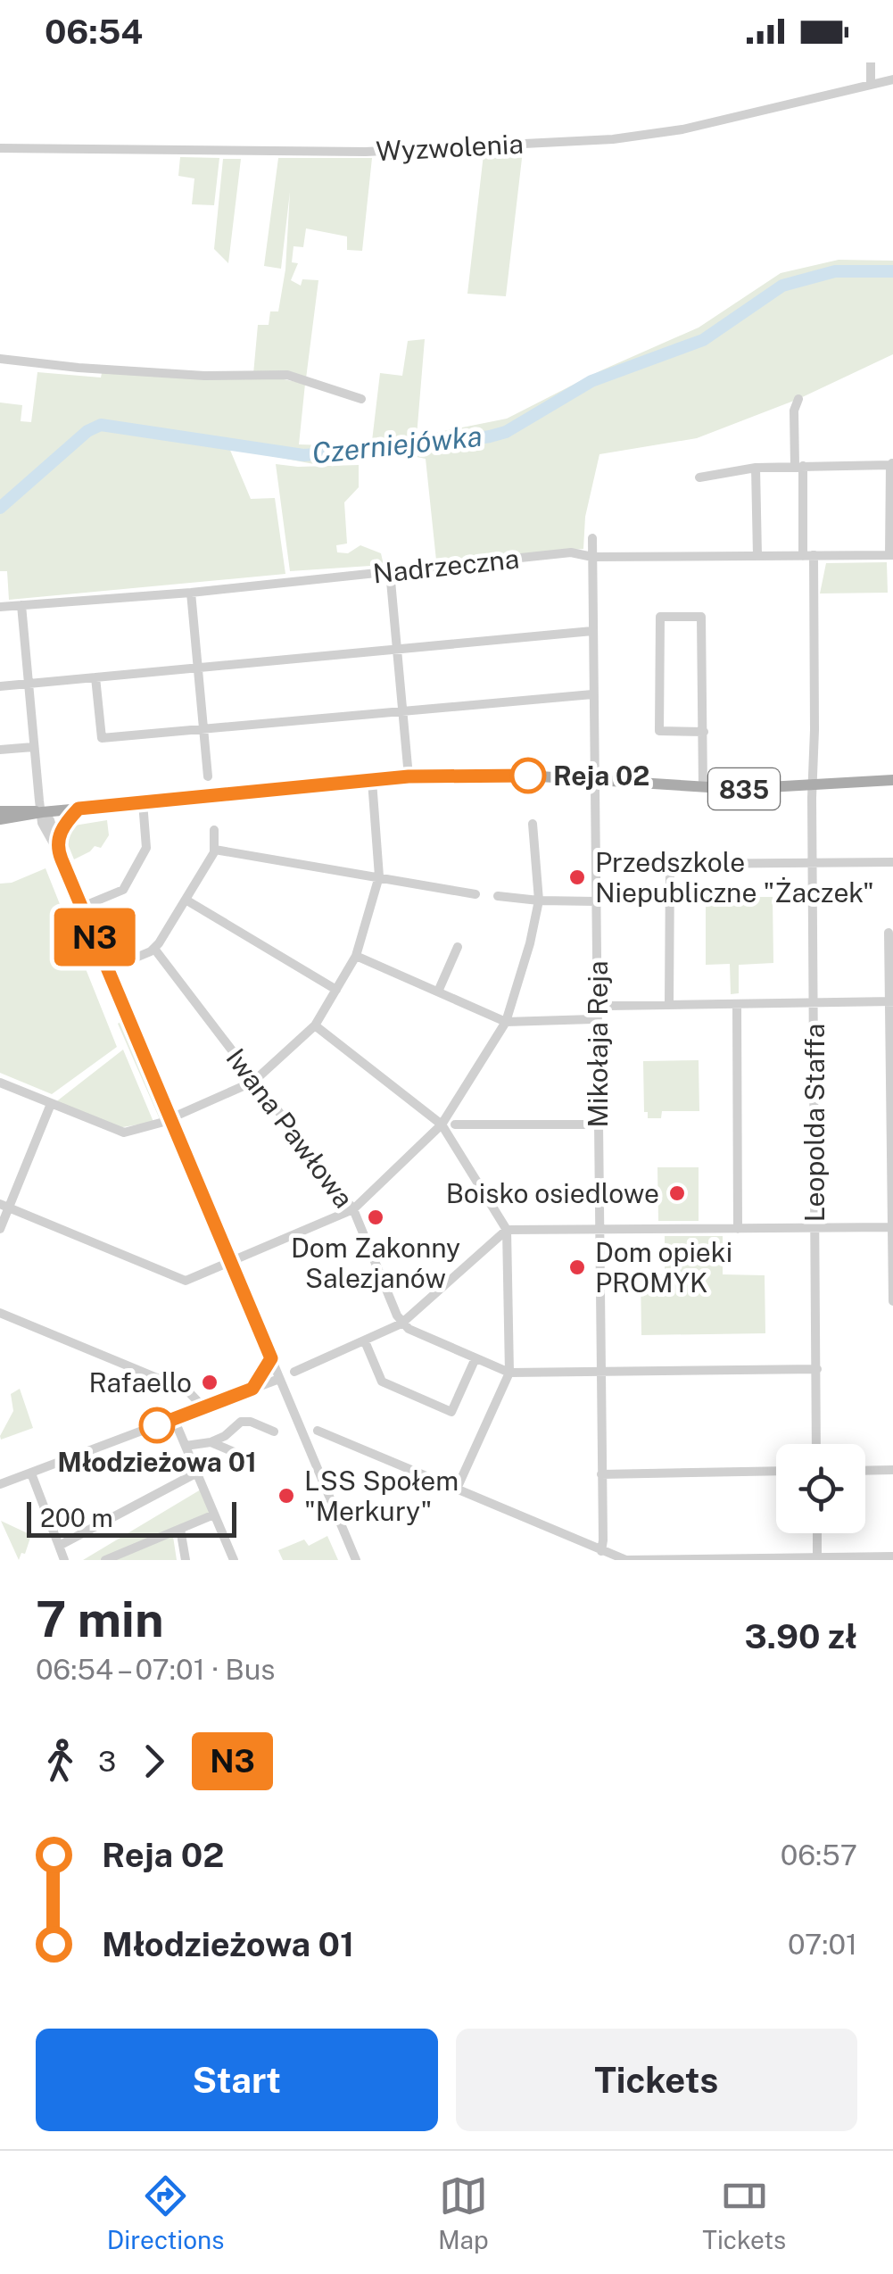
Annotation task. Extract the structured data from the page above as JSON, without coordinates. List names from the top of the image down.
{
  "streets": {
    "main road": ["835"],
    "street": [
      "Wyzwolenia",
      "Nadrzeczna",
      "Mikołaja Reja",
      "Leopolda Staffa",
      "Iwana Pawłowa"
    ]
  },
  "crossings": [
    ["Nadrzeczna", "Mikołaja Reja"],
    ["Nadrzeczna", "Leopolda Staffa"],
    ["835", "Mikołaja Reja"],
    ["835", "Leopolda Staffa"]
  ],
  "water": ["Czerniejówka"],
  "places": [
    "Reja 02",
    "Przedszkole Niepubliczne \"Żaczek\"",
    "Boisko osiedlowe",
    "Dom Zakonny Salezjanów",
    "Dom opieki PROMYK",
    "Rafaello",
    "Młodzieżowa 01",
    "LSS Społem \"Merkury\""
  ],
  "lines": ["bus line N3"],
  "scale_bar": "200 m",
  "page": {
    "status": "06:54",
    "on_map": "N3",
    "scale": "200 m",
    "heading": ["7 min", "06:54 – 07:01 · Bus", "3.90 zł"],
    "legs": ["3", "N3"],
    "list": [
      {
        "name": "Reja 02",
        "value": "06:57"
      },
      {
        "name": "Młodzieżowa 01",
        "value": "07:01"
      }
    ],
    "buttons": ["Start", "Tickets"],
    "tabs": ["Directions", "Map", "Tickets"]
  }
}
